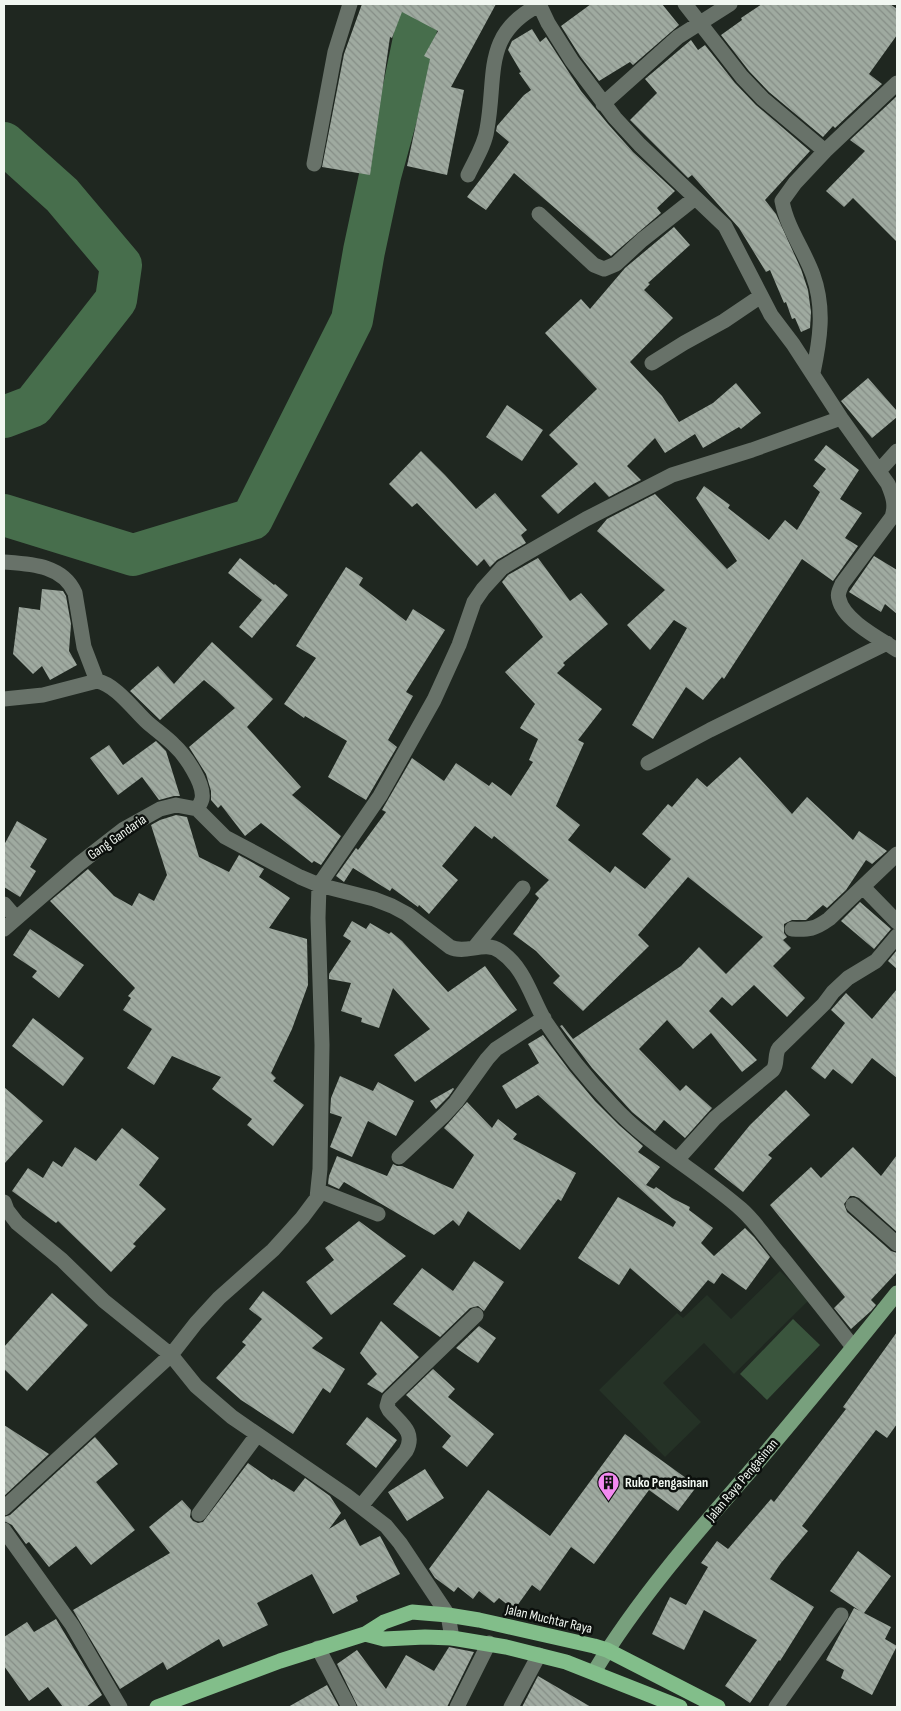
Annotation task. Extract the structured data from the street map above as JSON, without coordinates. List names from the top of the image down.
{
  "streets": {
    "highway": ["Jalan Muchtar Raya"],
    "main road": ["Jalan Raya Pengasinan"],
    "street": ["Gang Gandaria"]
  },
  "crossings": [
    ["Jalan Raya Pengasinan", "Jalan Muchtar Raya"]
  ],
  "places": {
    "building": ["Ruko Pengasinan"]
  }
}
